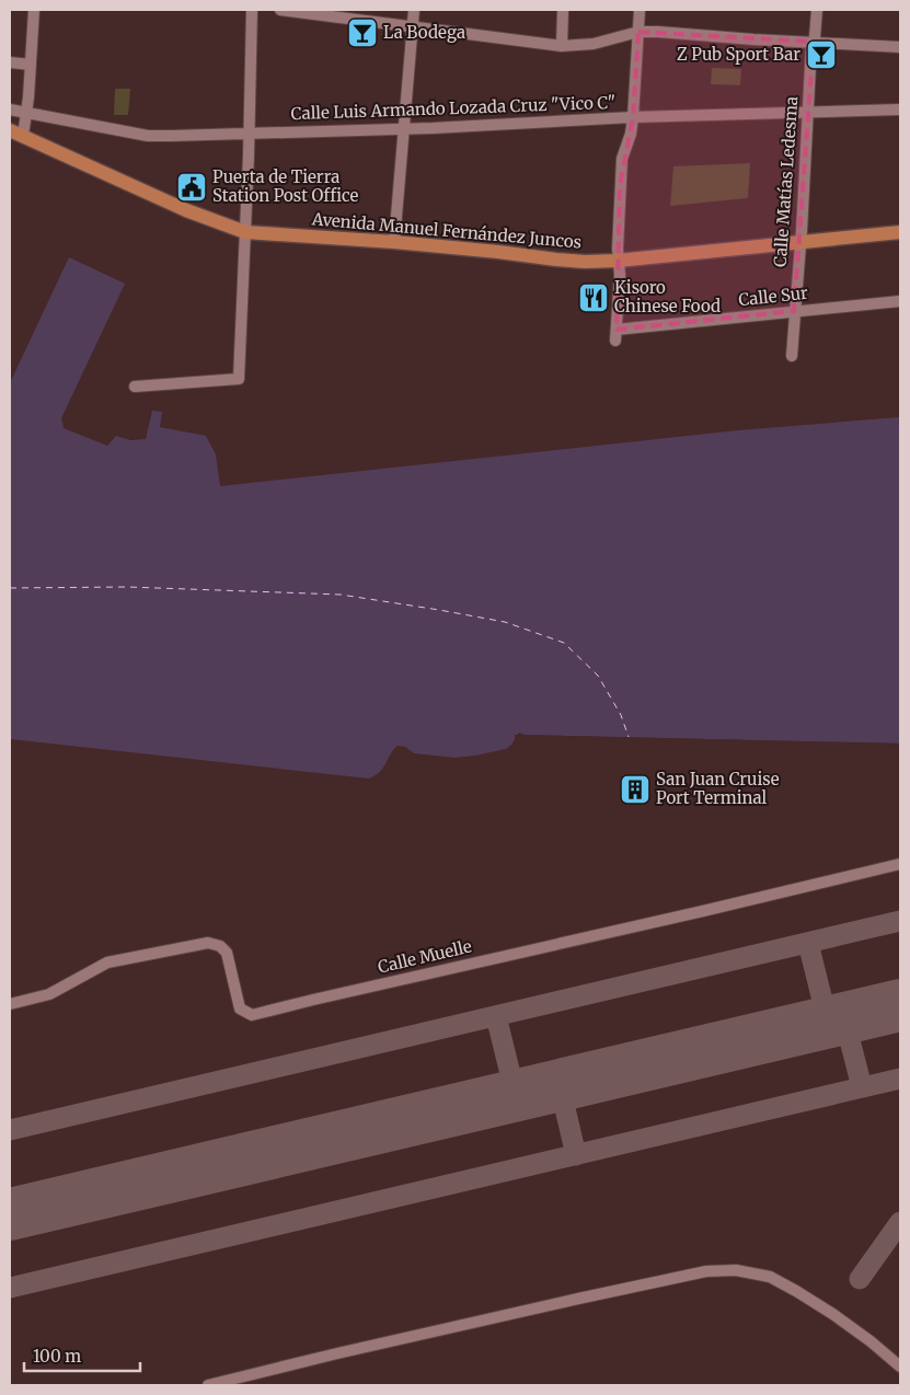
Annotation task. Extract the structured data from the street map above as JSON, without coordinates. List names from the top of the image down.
{
  "streets": {
    "main road": ["Avenida Manuel Fernández Juncos"],
    "street": [
      "Calle Luis Armando Lozada Cruz \"Vico C\"",
      "Calle Matías Ledesma",
      "Calle Sur",
      "Calle Muelle"
    ]
  },
  "crossings": [
    ["Calle Luis Armando Lozada Cruz \"Vico C\"", "Calle Matías Ledesma"],
    ["Calle Matías Ledesma", "Avenida Manuel Fernández Juncos"],
    ["Calle Matías Ledesma", "Calle Sur"],
    ["Avenida Manuel Fernández Juncos", "Calle Sur"]
  ],
  "places": {
    "bar": ["La Bodega", "Z Pub Sport Bar"],
    "public building": ["Puerta de Tierra Station Post Office"],
    "restaurant": ["Kisoro Chinese Food"],
    "building": ["San Juan Cruise Port Terminal"]
  },
  "scale_bar": "100 m"
}
